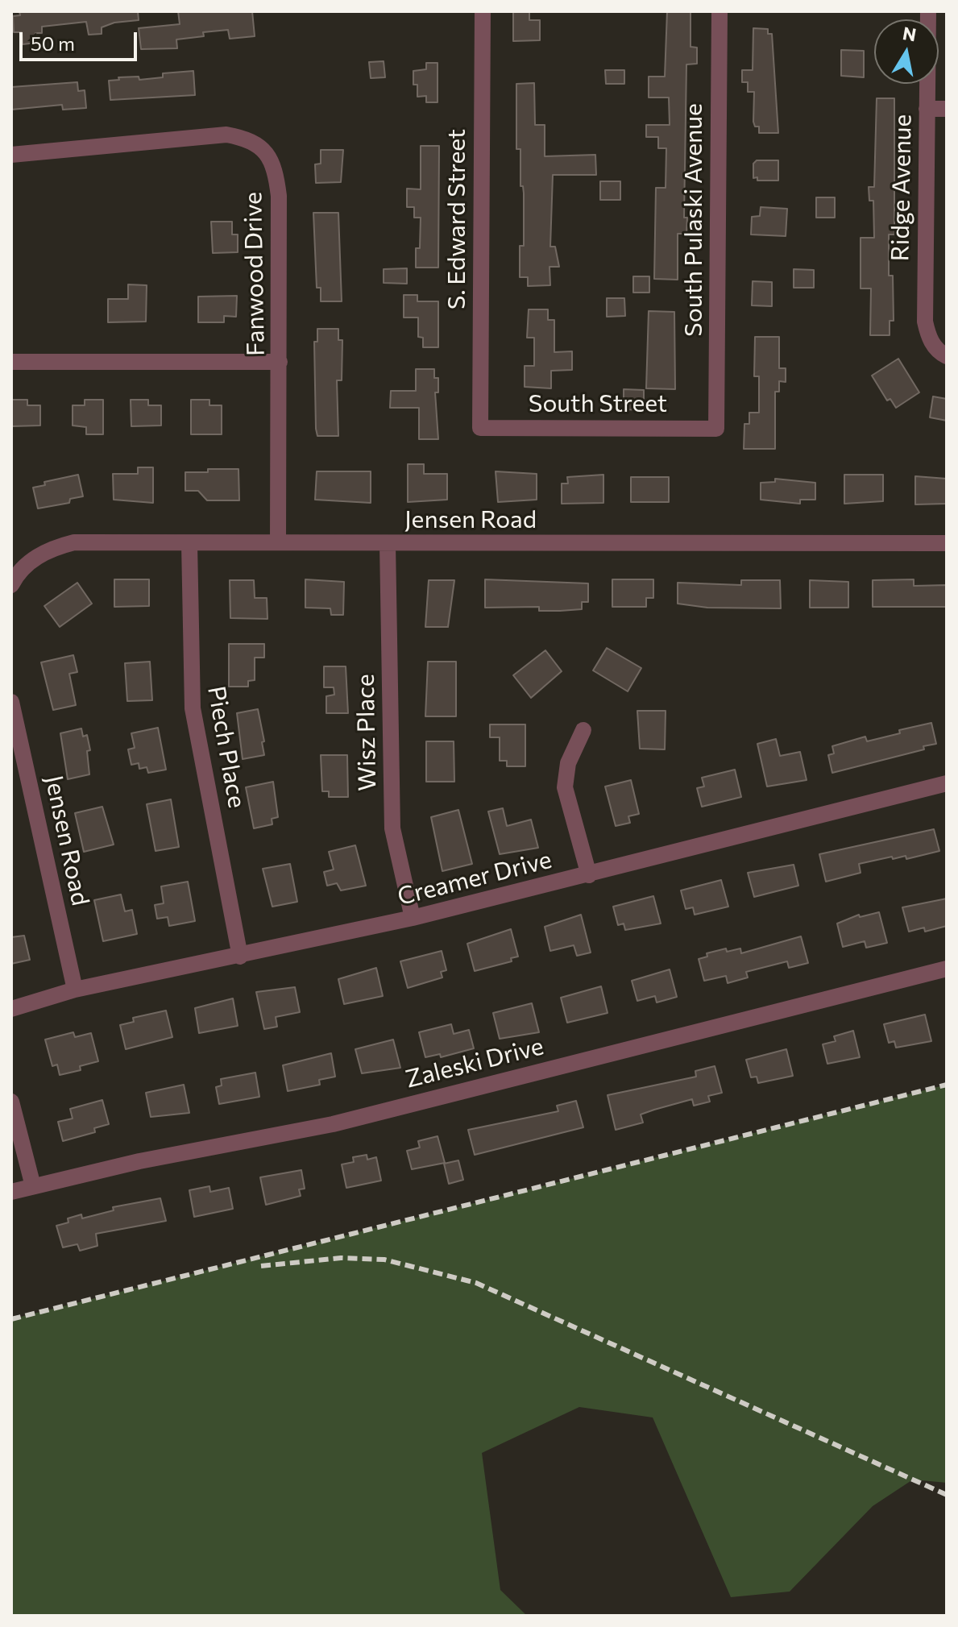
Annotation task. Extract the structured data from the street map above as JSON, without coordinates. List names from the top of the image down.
{
  "streets": {
    "street": [
      "Ridge Avenue",
      "S. Edward Street",
      "South Pulaski Avenue",
      "Fanwood Drive",
      "South Street",
      "Jensen Road",
      "Wisz Place",
      "Piech Place",
      "Creamer Drive",
      "Zaleski Drive"
    ]
  },
  "crossings": [
    ["S. Edward Street", "South Street"],
    ["South Pulaski Avenue", "South Street"],
    ["Fanwood Drive", "Jensen Road"],
    ["Jensen Road", "Wisz Place"],
    ["Jensen Road", "Piech Place"],
    ["Jensen Road", "Creamer Drive"],
    ["Wisz Place", "Creamer Drive"],
    ["Piech Place", "Creamer Drive"]
  ],
  "scale_bar": "50 m",
  "north": "top"
}
